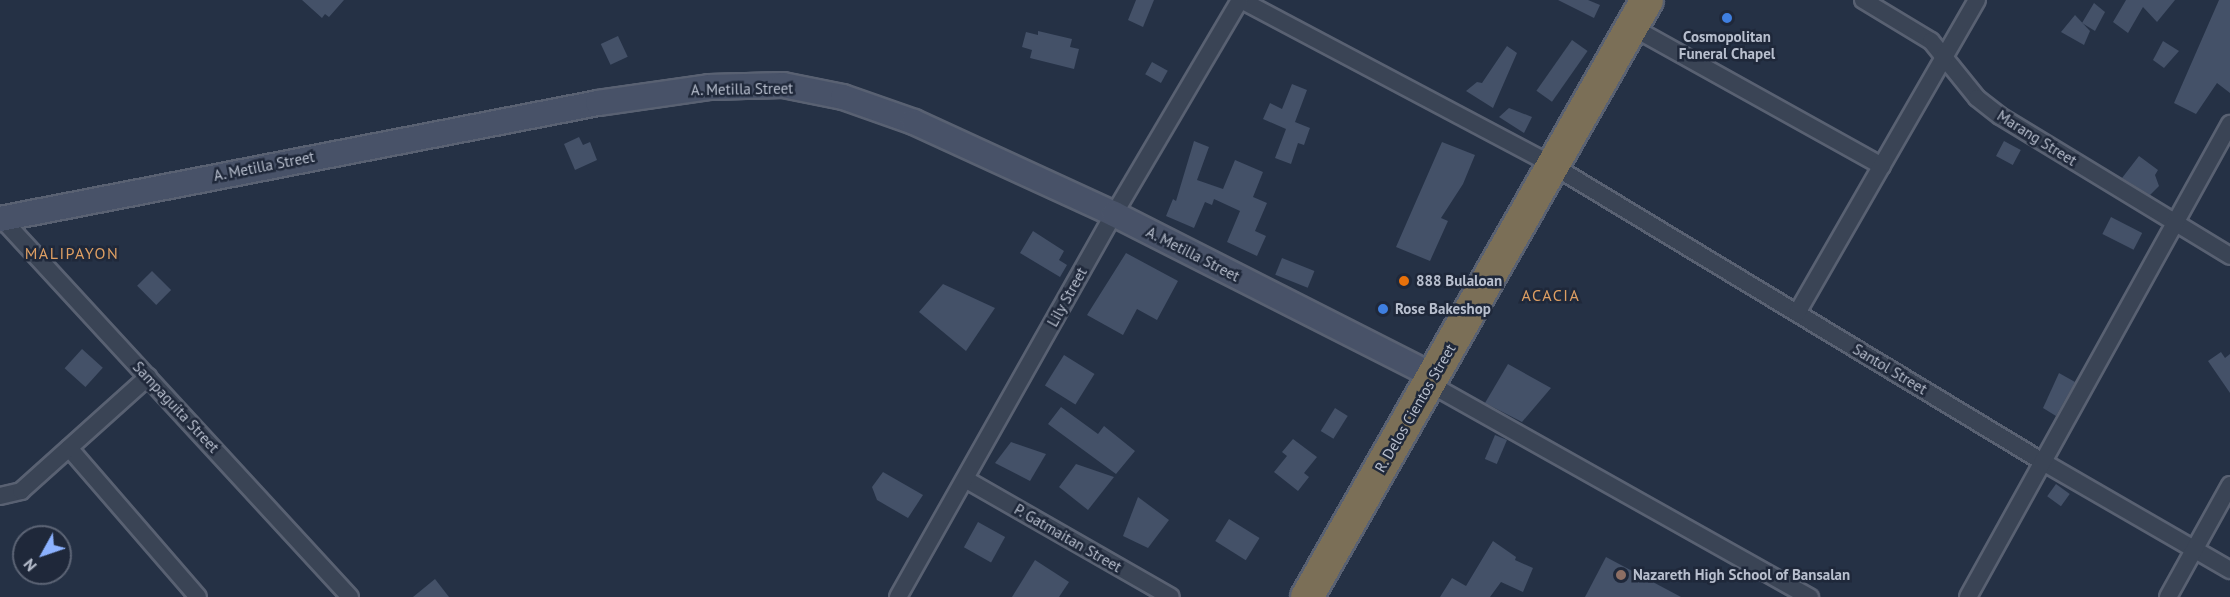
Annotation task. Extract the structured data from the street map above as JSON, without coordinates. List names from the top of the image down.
{
  "streets": {
    "highway": ["R. Delos Cientos Street"],
    "main road": ["A. Metilla Street"],
    "street": [
      "Marang Street",
      "Lily Street",
      "Santol Street",
      "Sampaguita Street",
      "P. Gatmaitan Street"
    ]
  },
  "crossings": [
    ["A. Metilla Street", "Lily Street"],
    ["A. Metilla Street", "Sampaguita Street"],
    ["A. Metilla Street", "R. Delos Cientos Street"],
    ["Lily Street", "Santol Street"],
    ["Lily Street", "P. Gatmaitan Street"],
    ["Santol Street", "R. Delos Cientos Street"]
  ],
  "districts": ["MALIPAYON", "ACACIA"],
  "places": [
    "Cosmopolitan Funeral Chapel",
    "888 Bulaloan",
    "Rose Bakeshop",
    "Nazareth High School of Bansalan"
  ],
  "north": "bottom left"
}
